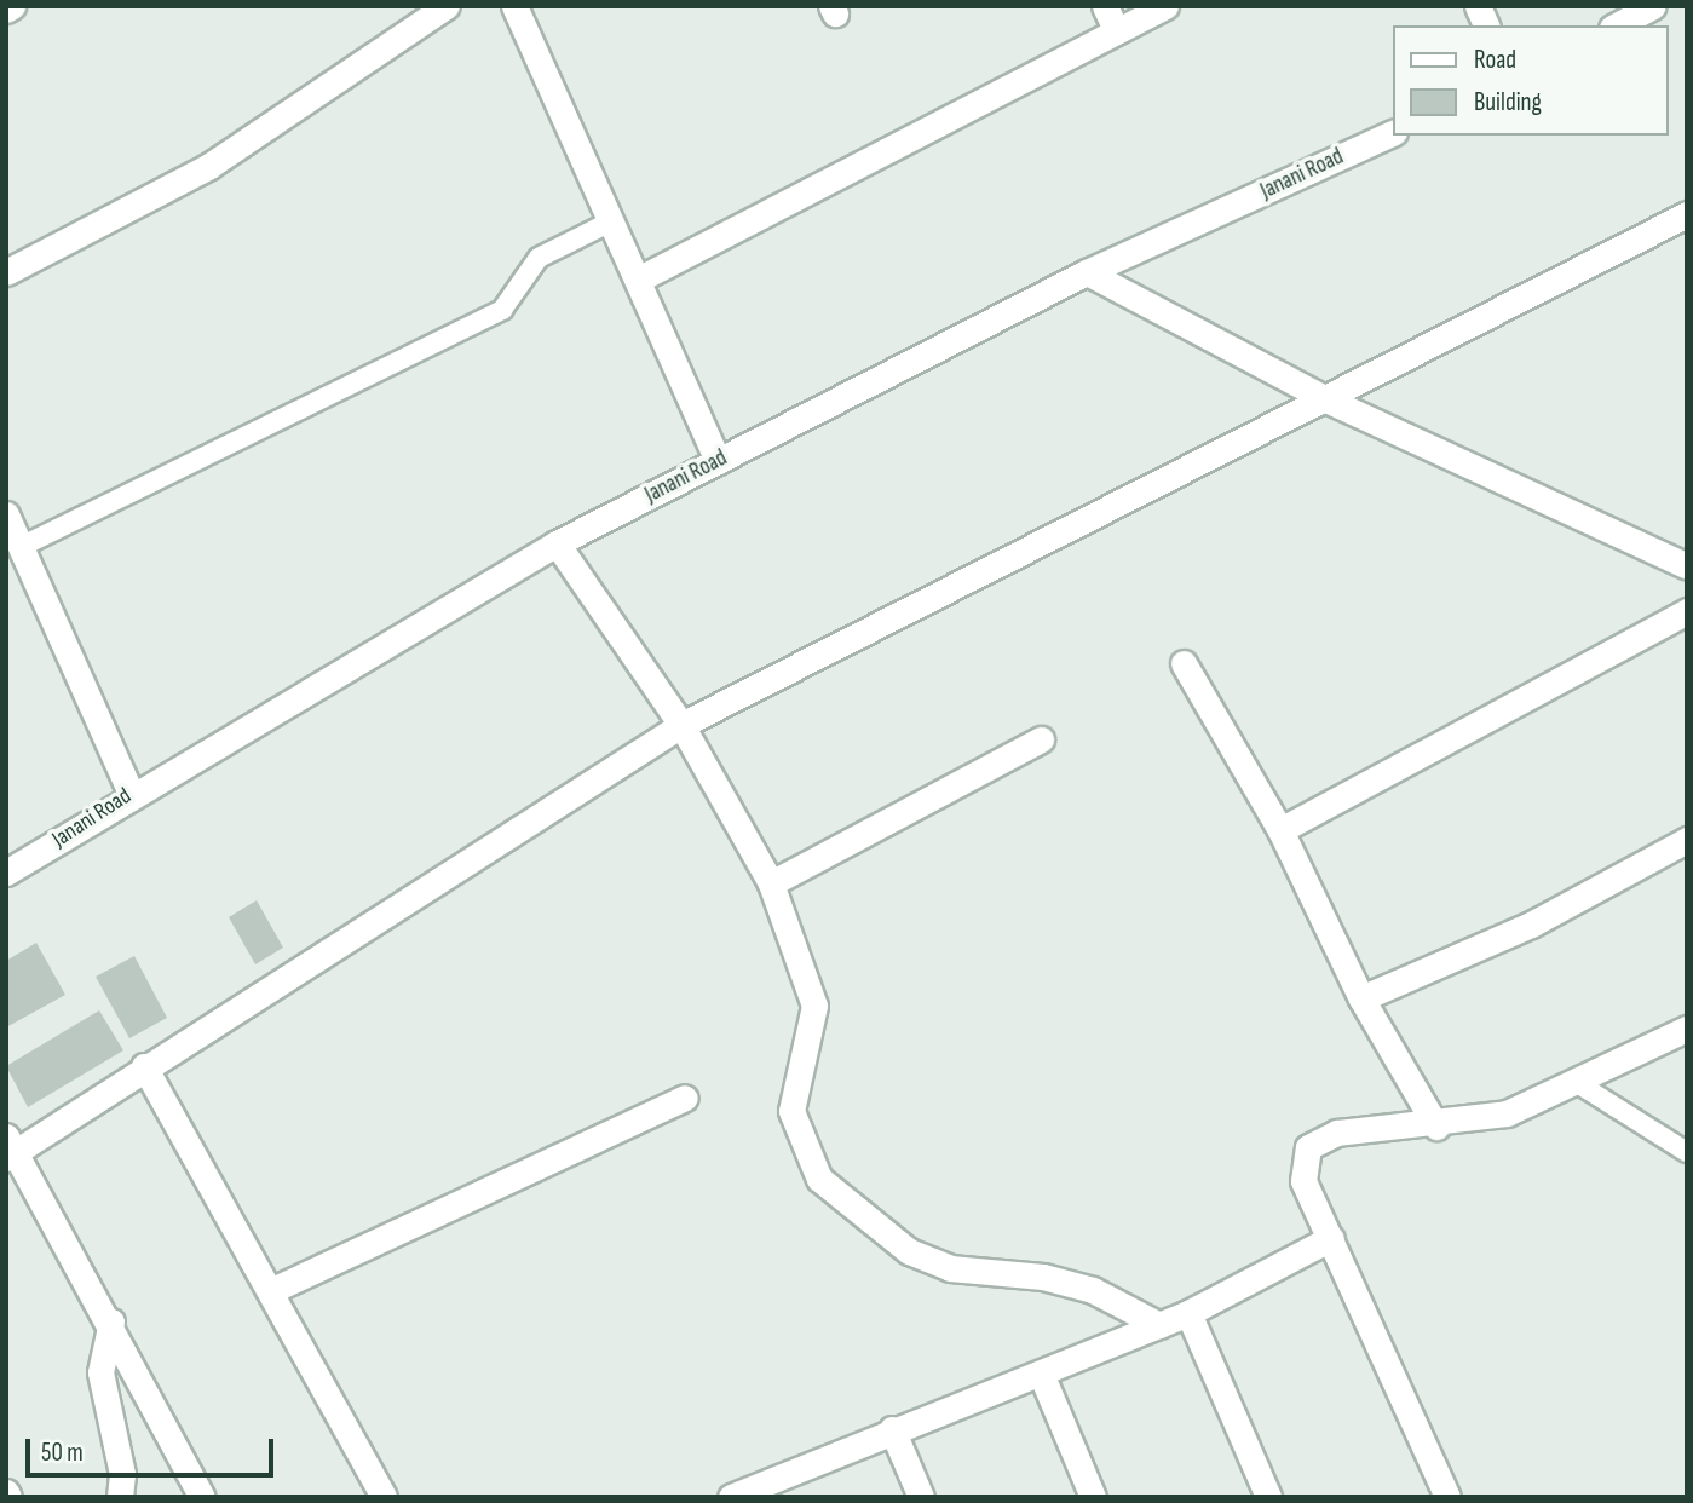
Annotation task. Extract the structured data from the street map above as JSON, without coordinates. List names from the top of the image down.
{
  "streets": {
    "street": ["Janani Road"]
  },
  "legend": ["Road", "Building"],
  "scale_bar": "50 m"
}
